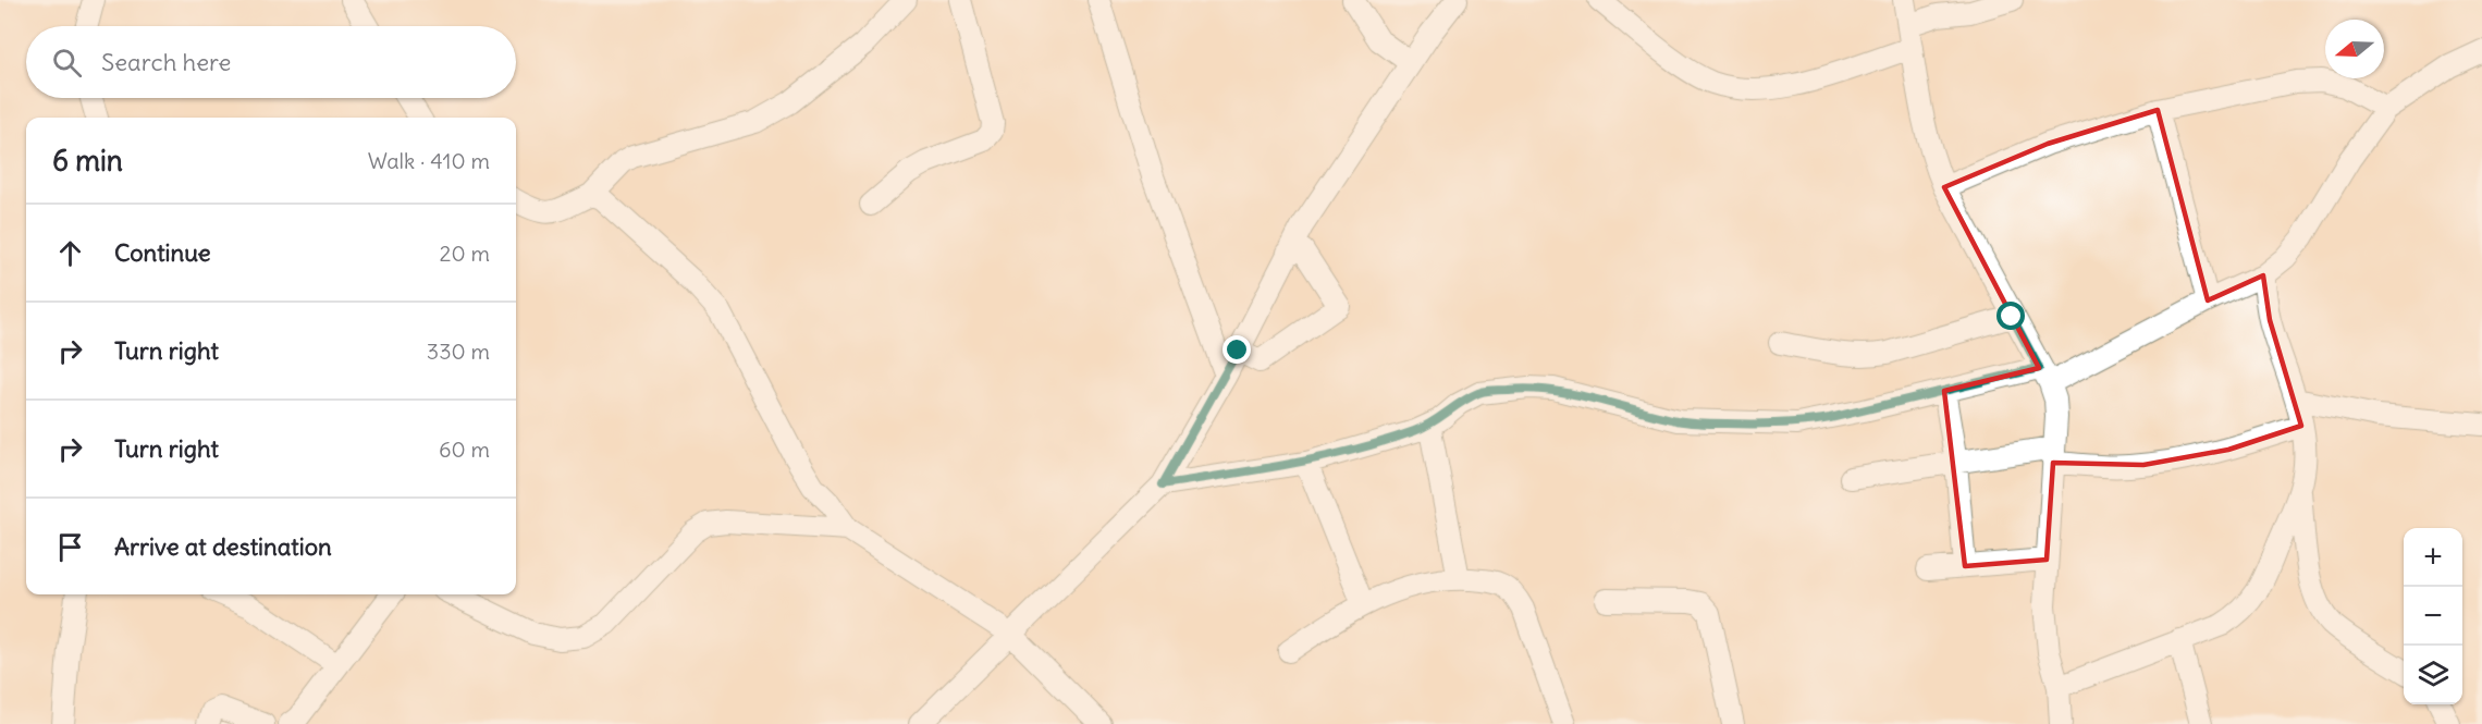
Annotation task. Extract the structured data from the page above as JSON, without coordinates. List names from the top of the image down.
{
  "north": "left",
  "page": {
    "search": "Search here",
    "heading": ["6 min", "Walk · 410 m"],
    "list": [
      ["Continue", "20 m"],
      ["Turn right", "330 m"],
      ["Turn right", "60 m"],
      "Arrive at destination"
    ],
    "map_buttons": ["+", "−"]
  }
}
